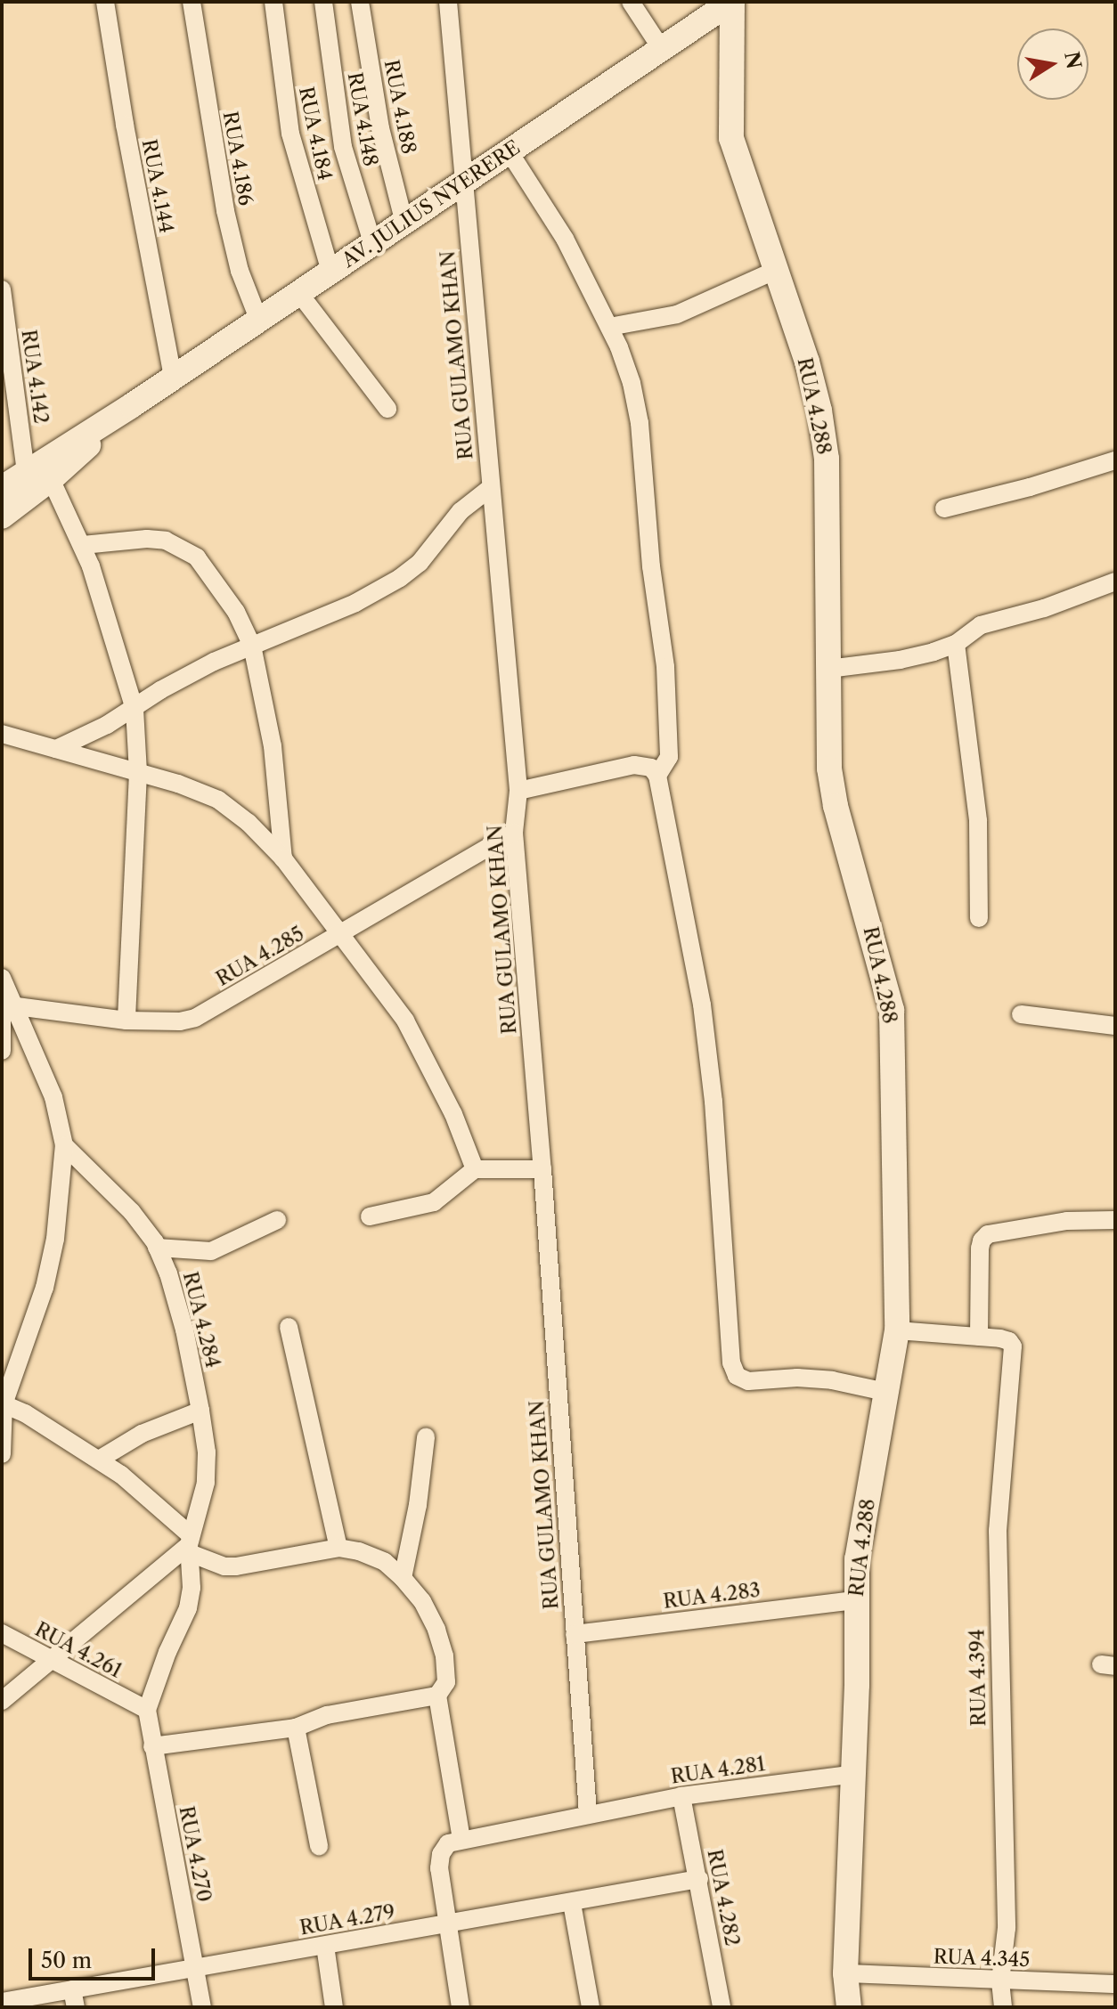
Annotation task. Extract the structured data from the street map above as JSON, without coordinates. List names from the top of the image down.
{
  "streets": {
    "street": [
      "RUA 4.188",
      "RUA 4.148",
      "RUA 4.184",
      "RUA 4.186",
      "RUA 4.144",
      "AV. JULIUS NYERERE",
      "RUA GULAMO KHAN",
      "RUA 4.142",
      "RUA 4.288",
      "RUA 4.285",
      "RUA 4.284",
      "RUA 4.283",
      "RUA 4.261",
      "RUA 4.394",
      "RUA 4.281",
      "RUA 4.270",
      "RUA 4.282",
      "RUA 4.279",
      "RUA 4.345"
    ]
  },
  "crossings": [
    ["RUA 4.188", "AV. JULIUS NYERERE"],
    ["RUA 4.148", "AV. JULIUS NYERERE"],
    ["RUA 4.184", "AV. JULIUS NYERERE"],
    ["RUA 4.186", "AV. JULIUS NYERERE"],
    ["RUA 4.144", "AV. JULIUS NYERERE"],
    ["AV. JULIUS NYERERE", "RUA GULAMO KHAN"],
    ["AV. JULIUS NYERERE", "RUA 4.142"],
    ["AV. JULIUS NYERERE", "RUA 4.288"],
    ["RUA GULAMO KHAN", "RUA 4.285"],
    ["RUA GULAMO KHAN", "RUA 4.283"],
    ["RUA GULAMO KHAN", "RUA 4.281"],
    ["RUA 4.288", "RUA 4.283"],
    ["RUA 4.288", "RUA 4.281"],
    ["RUA 4.288", "RUA 4.345"],
    ["RUA 4.284", "RUA 4.261"],
    ["RUA 4.284", "RUA 4.270"],
    ["RUA 4.261", "RUA 4.270"],
    ["RUA 4.394", "RUA 4.345"],
    ["RUA 4.281", "RUA 4.282"],
    ["RUA 4.270", "RUA 4.279"],
    ["RUA 4.282", "RUA 4.279"]
  ],
  "scale_bar": "50 m",
  "north": "right"
}
